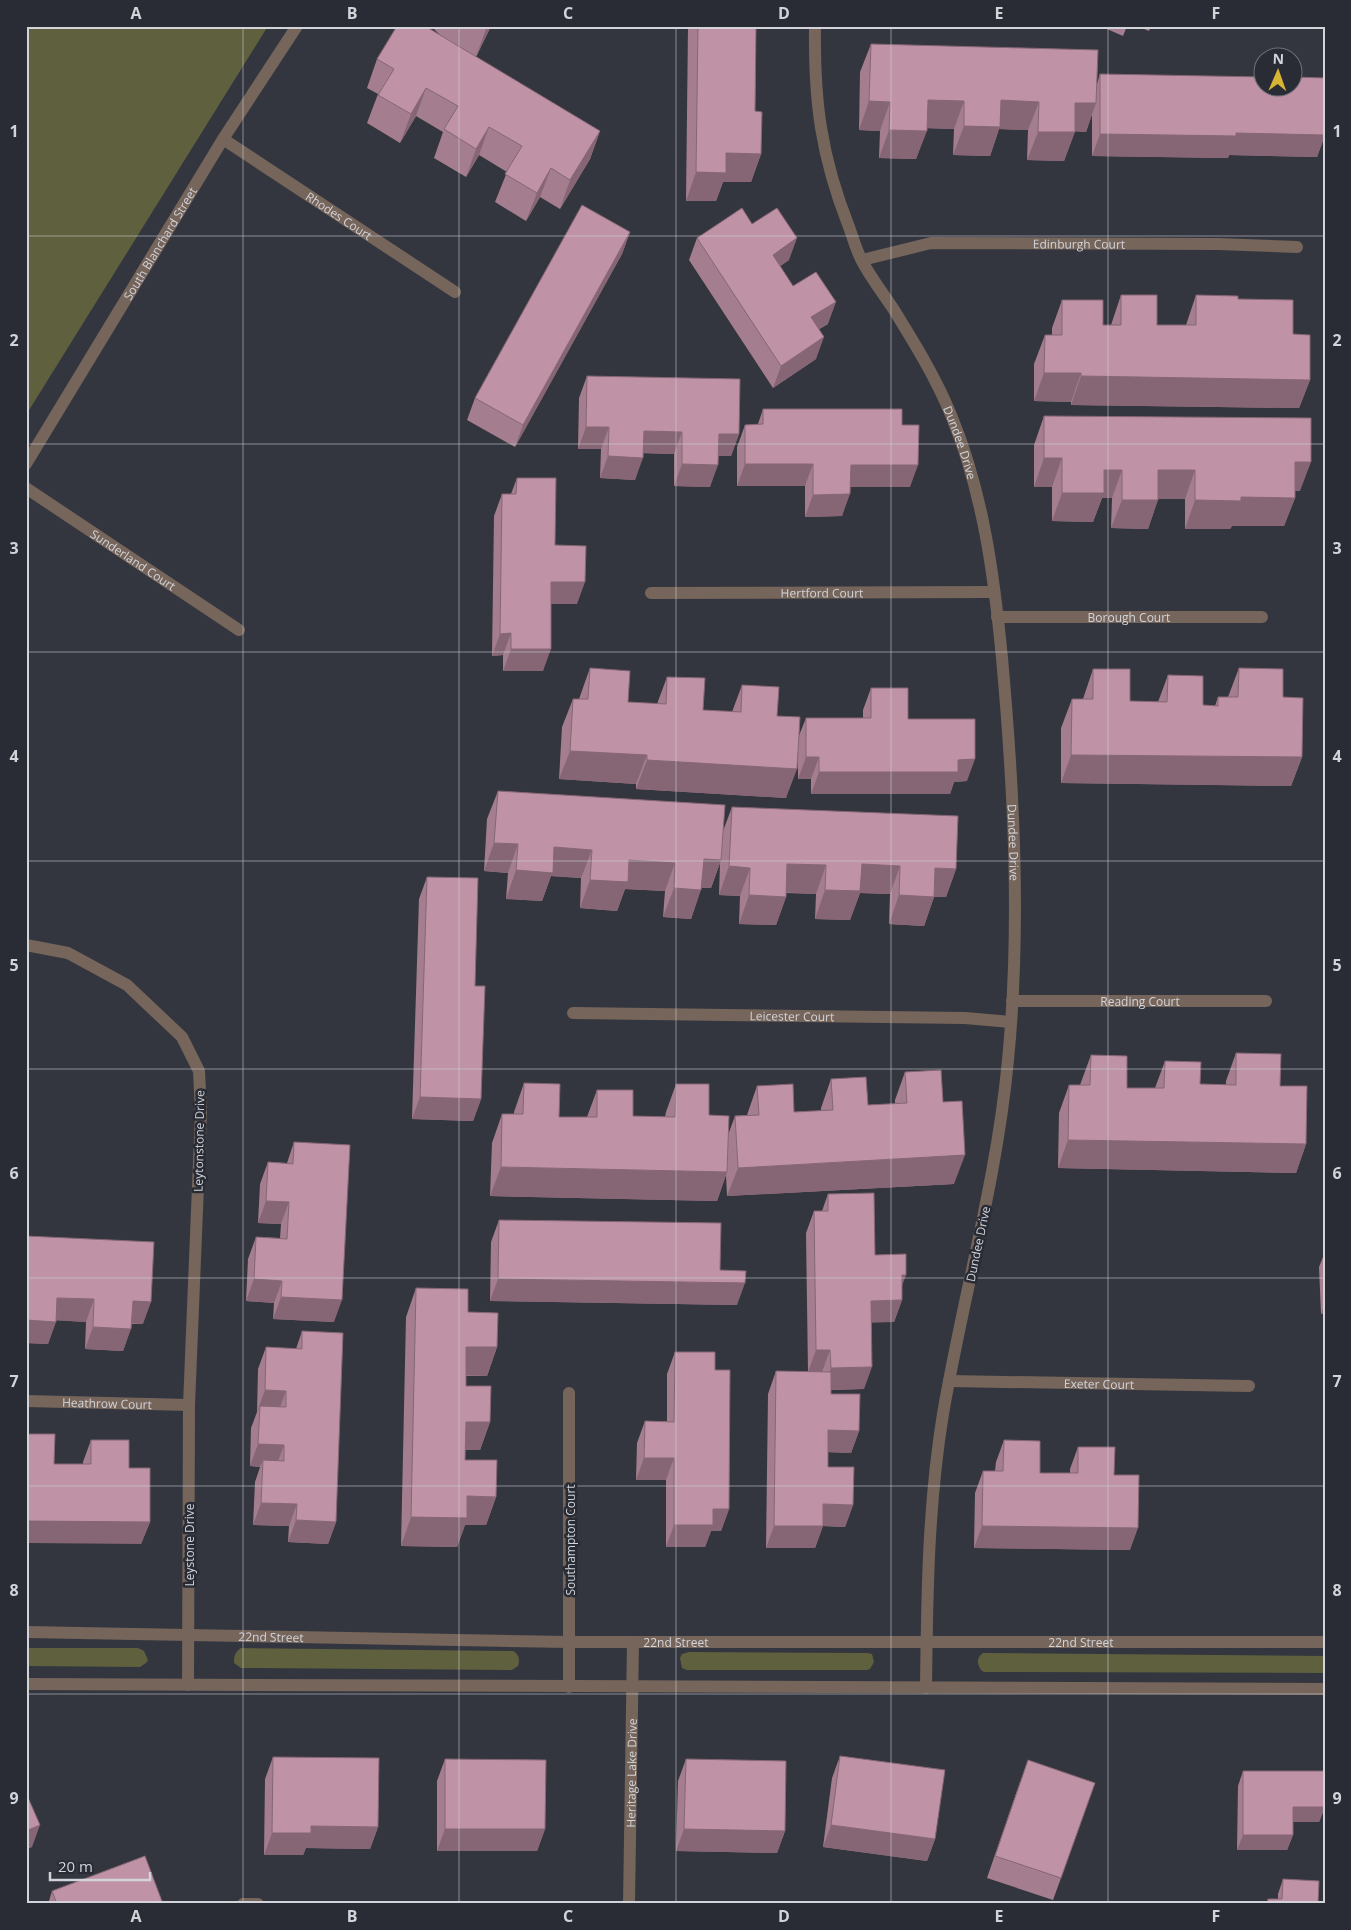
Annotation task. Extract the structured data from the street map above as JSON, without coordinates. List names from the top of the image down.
{
  "streets": {
    "street": [
      "Rhodes Court",
      "Edinburgh Court",
      "South Blanchard Street",
      "Dundee Drive",
      "Sunderland Court",
      "Hertford Court",
      "Borough Court",
      "Reading Court",
      "Leicester Court",
      "Leytonstone Drive",
      "Exeter Court",
      "Heathrow Court",
      "Southampton Court",
      "Leystone Drive",
      "22nd Street",
      "Heritage Lake Drive"
    ]
  },
  "crossings": [
    ["Rhodes Court", "South Blanchard Street"],
    ["Edinburgh Court", "Dundee Drive"],
    ["Dundee Drive", "Hertford Court"],
    ["Dundee Drive", "Borough Court"],
    ["Dundee Drive", "Reading Court"],
    ["Dundee Drive", "Leicester Court"],
    ["Dundee Drive", "Exeter Court"],
    ["Dundee Drive", "22nd Street"],
    ["Leytonstone Drive", "Heathrow Court"],
    ["Leytonstone Drive", "Leystone Drive"],
    ["Heathrow Court", "Leystone Drive"],
    ["Southampton Court", "22nd Street"],
    ["Leystone Drive", "22nd Street"],
    ["22nd Street", "Heritage Lake Drive"]
  ],
  "scale_bar": "20 m",
  "north": "top",
  "grid": {
    "columns": [
      "A",
      "B",
      "C",
      "D",
      "E",
      "F"
    ],
    "rows": [
      "1",
      "2",
      "3",
      "4",
      "5",
      "6",
      "7",
      "8",
      "9"
    ]
  }
}
